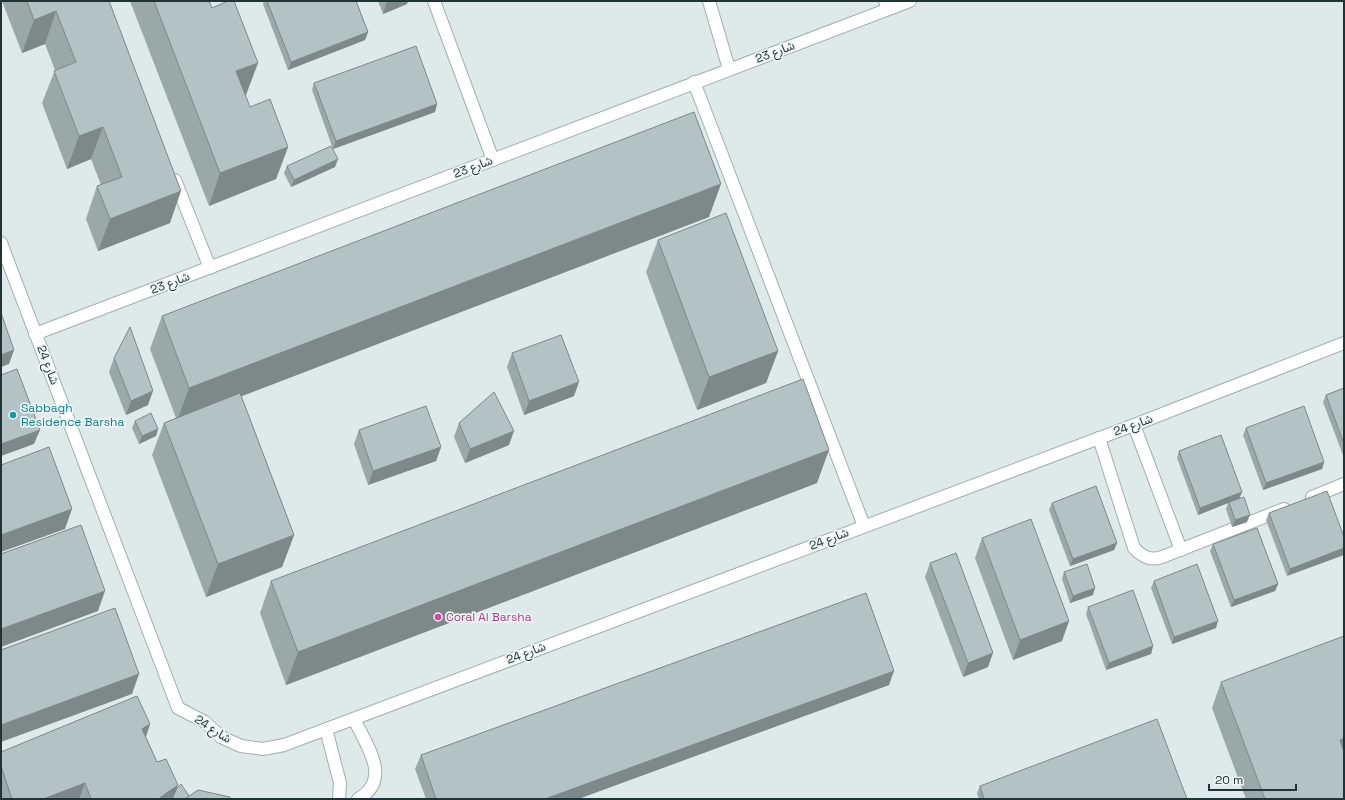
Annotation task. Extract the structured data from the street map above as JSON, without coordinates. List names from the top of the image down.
{
  "streets": {
    "street": ["شارع 23", "شارع 24"]
  },
  "crossings": [
    ["شارع 23", "شارع 24"]
  ],
  "places": ["Sabbagh Residence Barsha", "Coral Al Barsha"],
  "scale_bar": "20 m"
}
